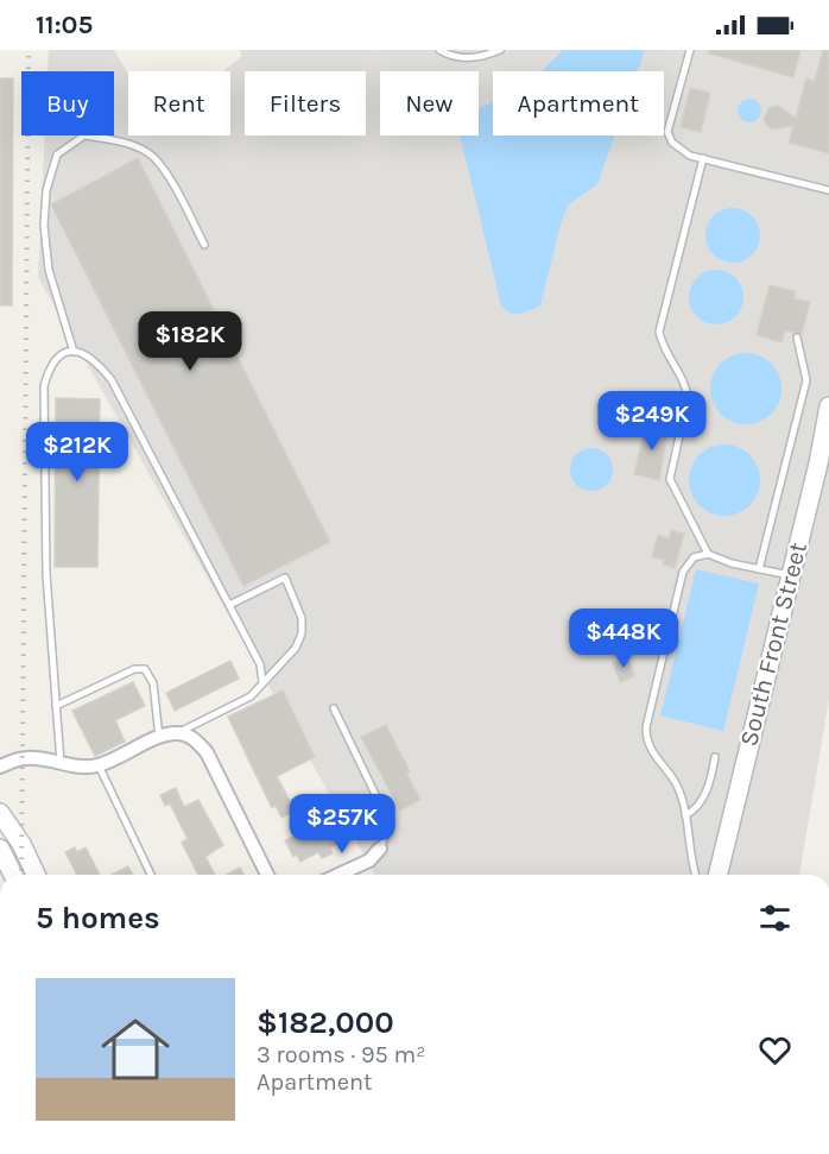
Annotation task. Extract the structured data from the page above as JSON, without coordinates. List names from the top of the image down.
{
  "streets": {
    "street": ["South Front Street"]
  },
  "page": {
    "status": "11:05",
    "chip": [
      "Buy",
      "Rent",
      "Filters",
      "New",
      "Apartment"
    ],
    "price": [
      "$182K",
      "$249K",
      "$212K",
      "$448K",
      "$257K"
    ],
    "heading": "5 homes",
    "list": [
      {
        "name": "$182,000",
        "note": "3 rooms · 95 m² · Apartment"
      }
    ]
  }
}
